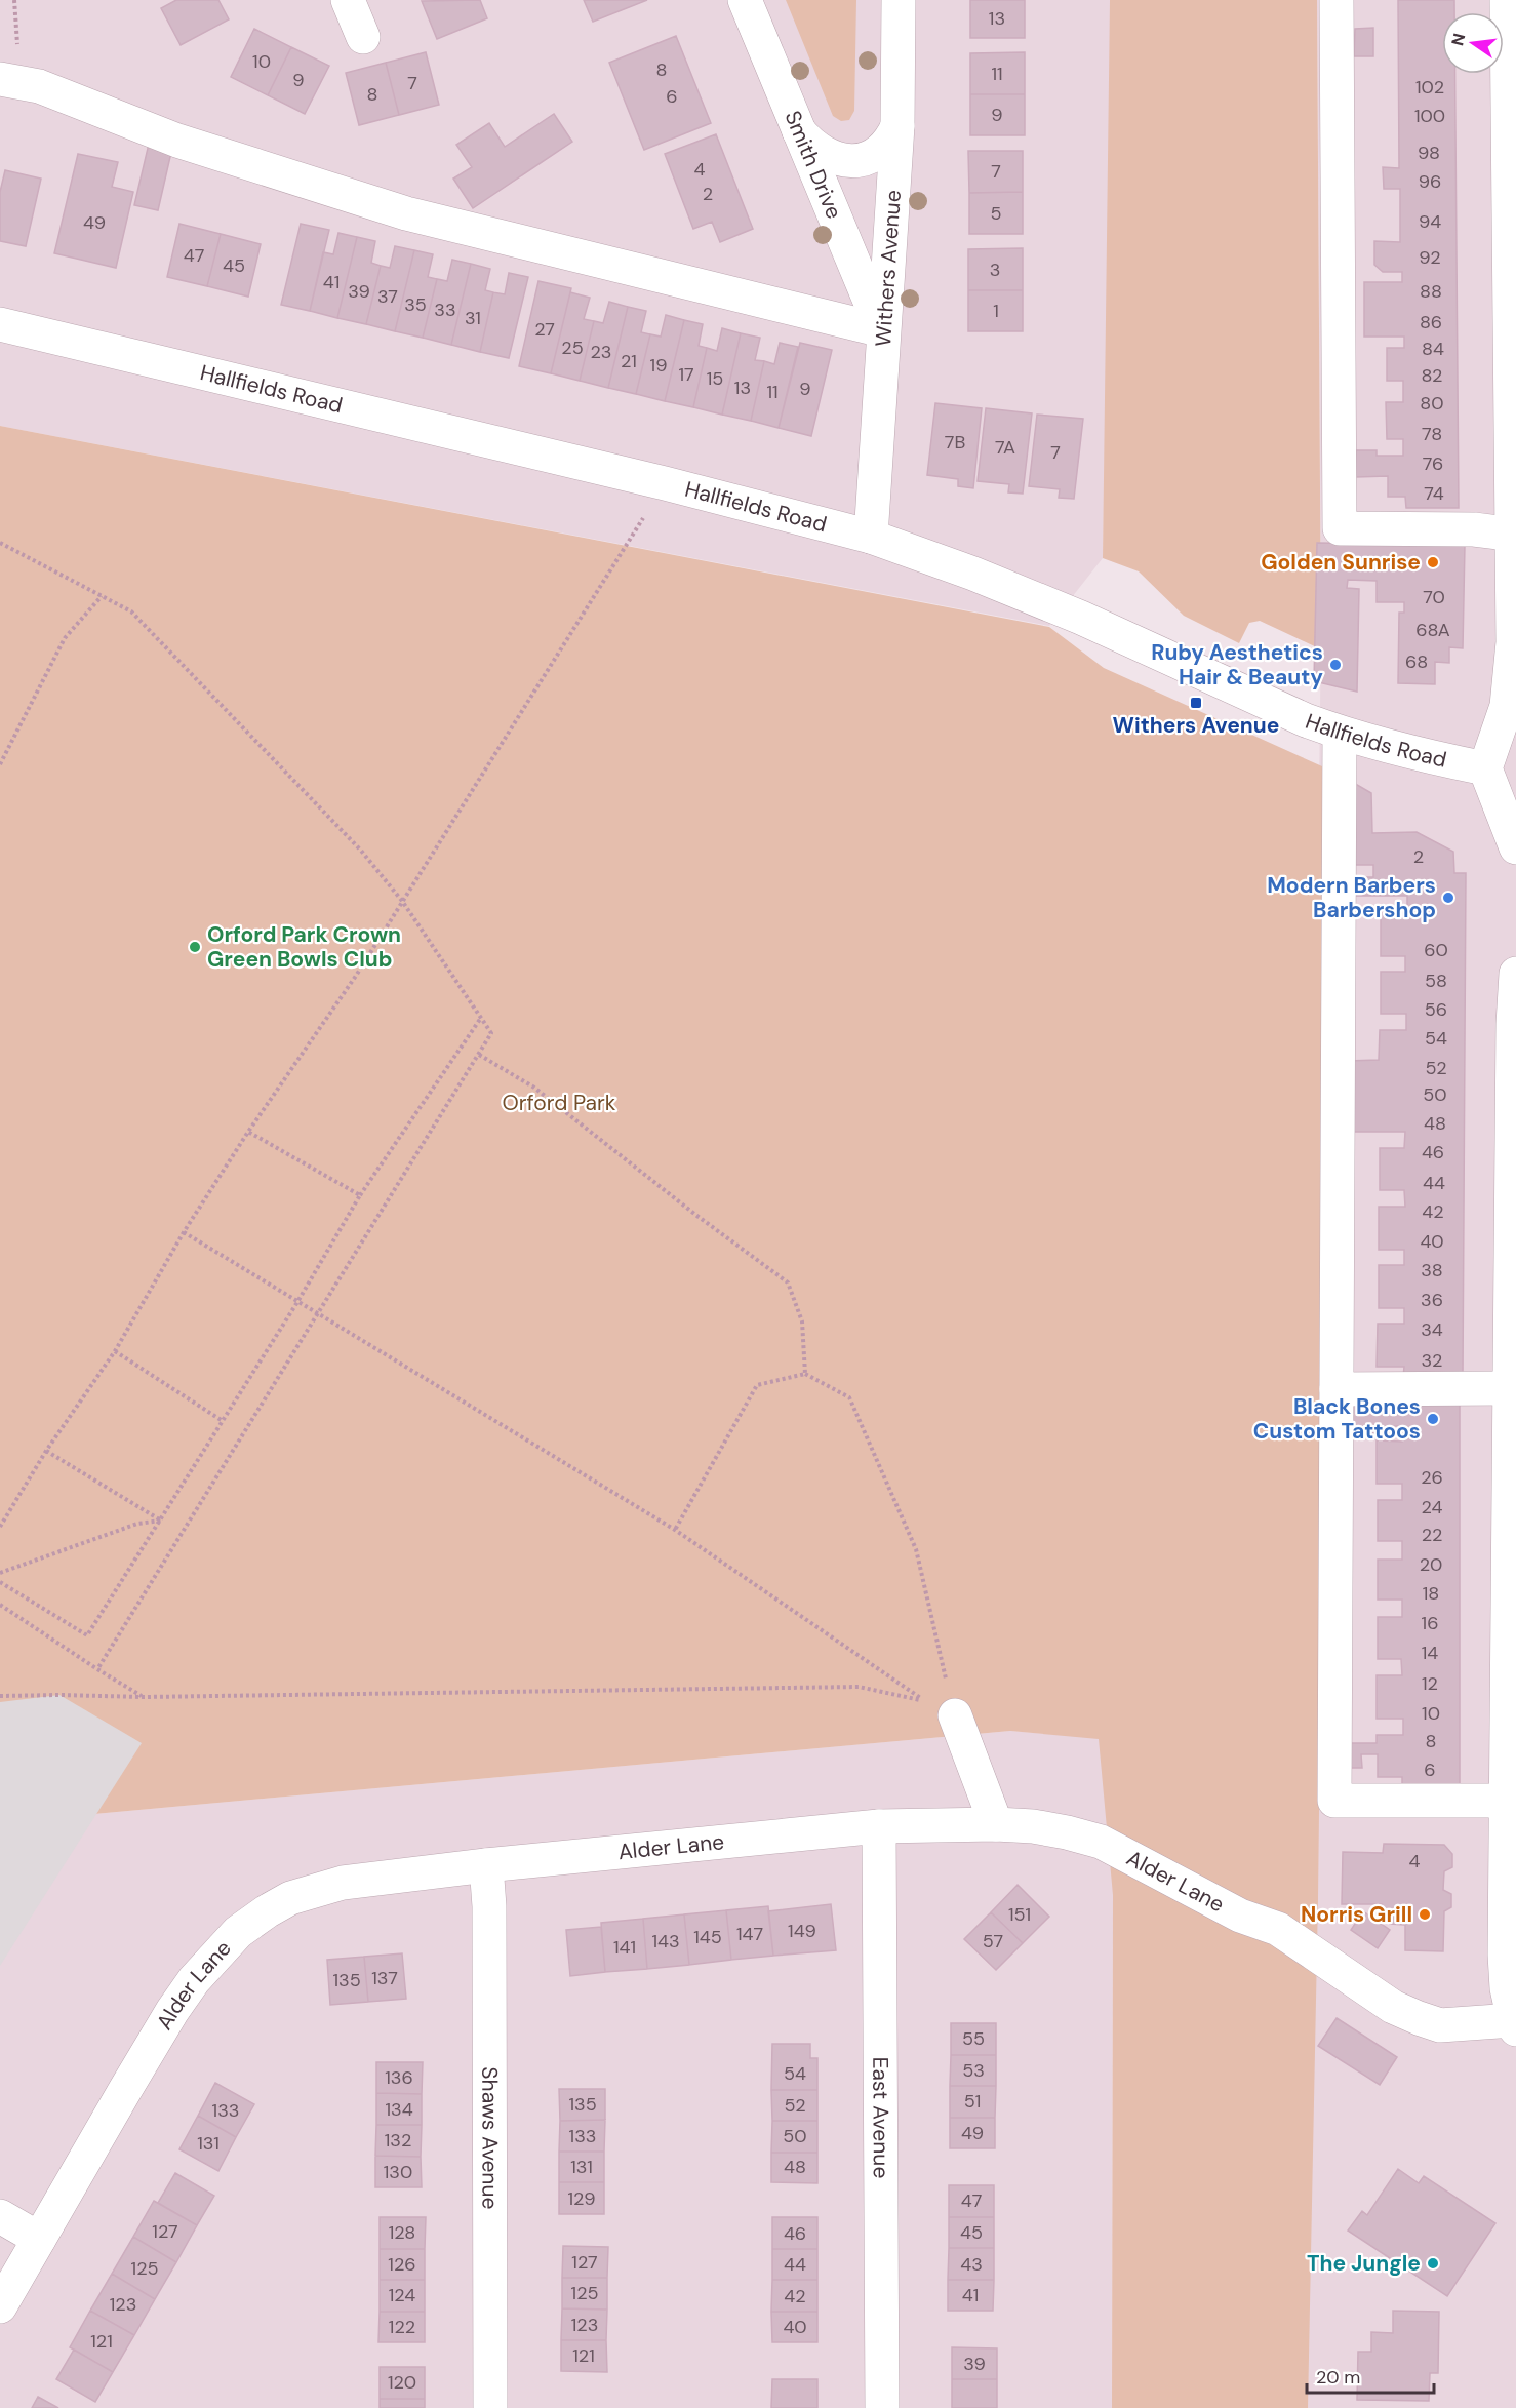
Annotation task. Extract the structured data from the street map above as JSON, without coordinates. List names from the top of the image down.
{
  "streets": {
    "street": [
      "Smith Drive",
      "Withers Avenue",
      "Hallfields Road",
      "Alder Lane",
      "East Avenue",
      "Shaws Avenue"
    ]
  },
  "crossings": [
    ["Smith Drive", "Withers Avenue"],
    ["Withers Avenue", "Hallfields Road"],
    ["Alder Lane", "East Avenue"],
    ["Alder Lane", "Shaws Avenue"]
  ],
  "parks": ["Orford Park"],
  "places": {
    "other": [
      "Golden Sunrise",
      "Ruby Aesthetics Hair & Beauty",
      "Modern Barbers Barbershop",
      "Orford Park Crown Green Bowls Club",
      "Black Bones Custom Tattoos",
      "Norris Grill",
      "The Jungle"
    ],
    "transit": ["Withers Avenue"]
  },
  "house_numbers": [
    "13",
    "10",
    "8",
    "11",
    "9",
    "7",
    "102",
    "8",
    "6",
    "9",
    "100",
    "98",
    "4",
    "7",
    "96",
    "2",
    "5",
    "94",
    "49",
    "47",
    "92",
    "45",
    "3",
    "41",
    "39",
    "88",
    "37",
    "35",
    "33",
    "1",
    "31",
    "86",
    "27",
    "25",
    "84",
    "23",
    "21",
    "19",
    "17",
    "82",
    "15",
    "13",
    "9",
    "11",
    "80",
    "78",
    "7B",
    "7A",
    "7",
    "76",
    "74",
    "70",
    "68A",
    "68",
    "2",
    "60",
    "58",
    "56",
    "54",
    "52",
    "50",
    "48",
    "46",
    "44",
    "42",
    "40",
    "38",
    "36",
    "34",
    "32",
    "26",
    "24",
    "22",
    "20",
    "18",
    "16",
    "14",
    "12",
    "10",
    "8",
    "6",
    "4",
    "151",
    "149",
    "147",
    "145",
    "143",
    "57",
    "141",
    "137",
    "135",
    "55",
    "53",
    "54",
    "136",
    "51",
    "135",
    "52",
    "134",
    "133",
    "49",
    "133",
    "50",
    "132",
    "131",
    "131",
    "48",
    "130",
    "129",
    "47",
    "127",
    "128",
    "45",
    "46",
    "127",
    "126",
    "44",
    "43",
    "125",
    "125",
    "124",
    "41",
    "42",
    "123",
    "123",
    "122",
    "40",
    "121",
    "121",
    "39",
    "120"
  ],
  "scale_bar": "20 m",
  "north": "left"
}
